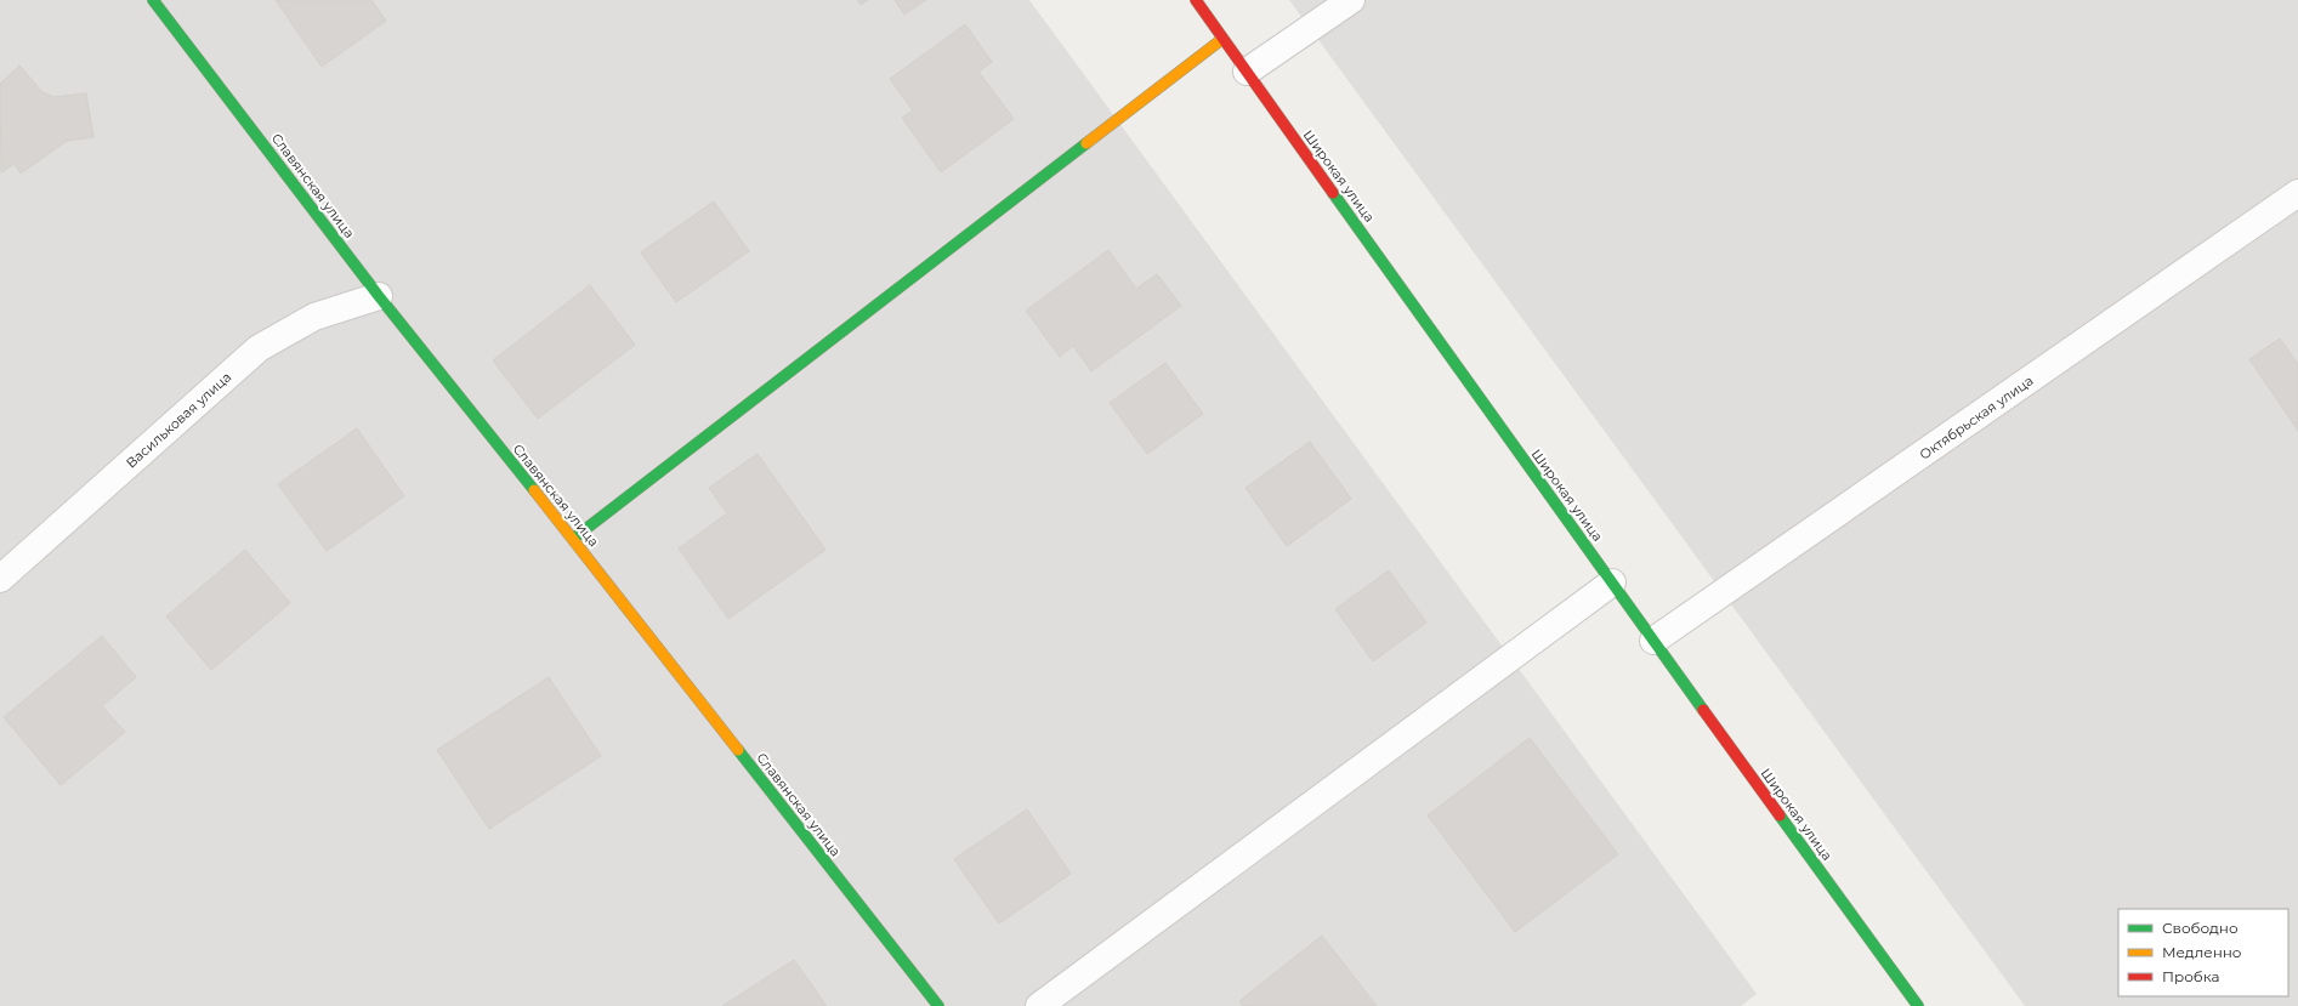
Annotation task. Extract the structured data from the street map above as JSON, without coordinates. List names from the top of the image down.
{
  "streets": {
    "street": [
      "Широкая улица",
      "Славянская улица",
      "Октябрьская улица",
      "Васильковая улица"
    ]
  },
  "crossings": [
    ["Широкая улица", "Октябрьская улица"],
    ["Славянская улица", "Васильковая улица"]
  ],
  "legend": ["Свободно", "Медленно", "Пробка"]
}
